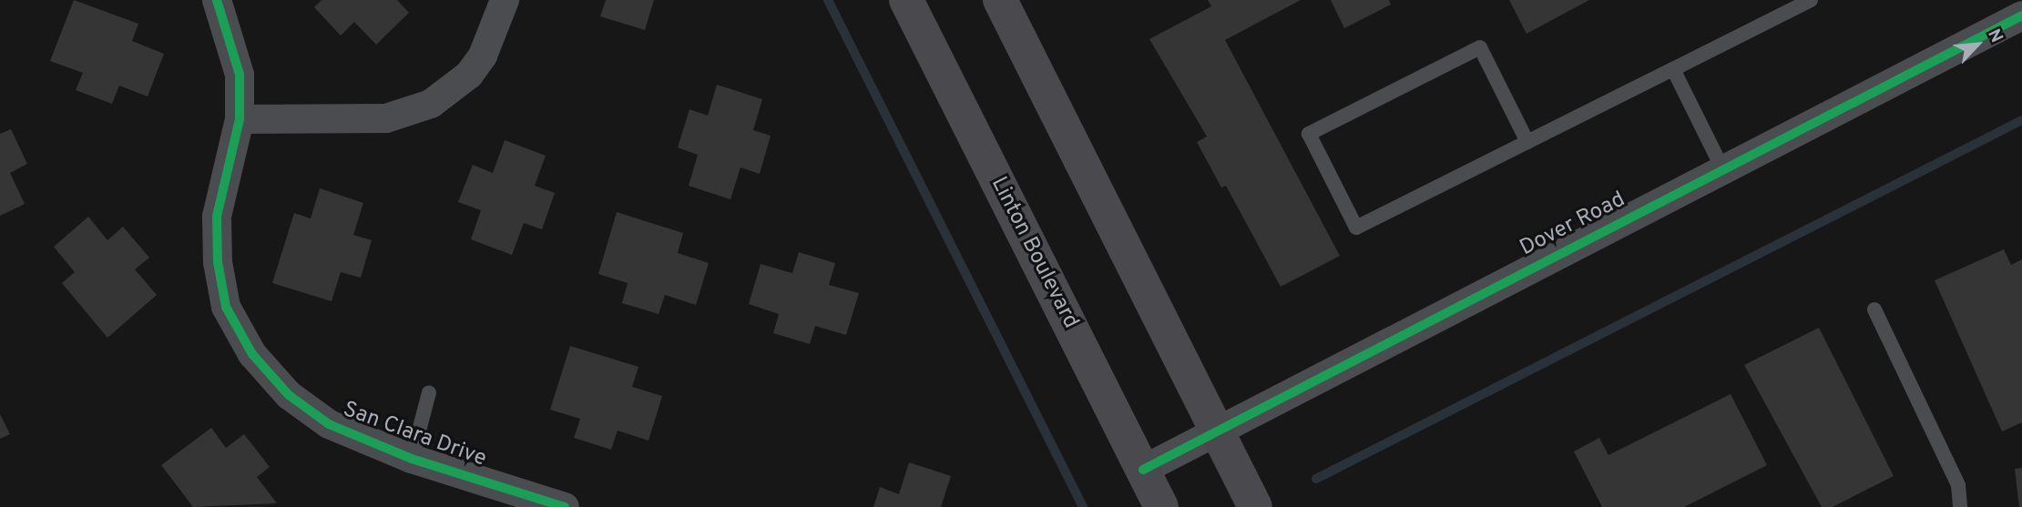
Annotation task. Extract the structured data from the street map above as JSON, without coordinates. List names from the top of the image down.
{
  "streets": {
    "main road": ["Linton Boulevard"],
    "street": ["Dover Road", "San Clara Drive"]
  },
  "crossings": [
    ["Dover Road", "Linton Boulevard"]
  ],
  "north": "top right"
}
